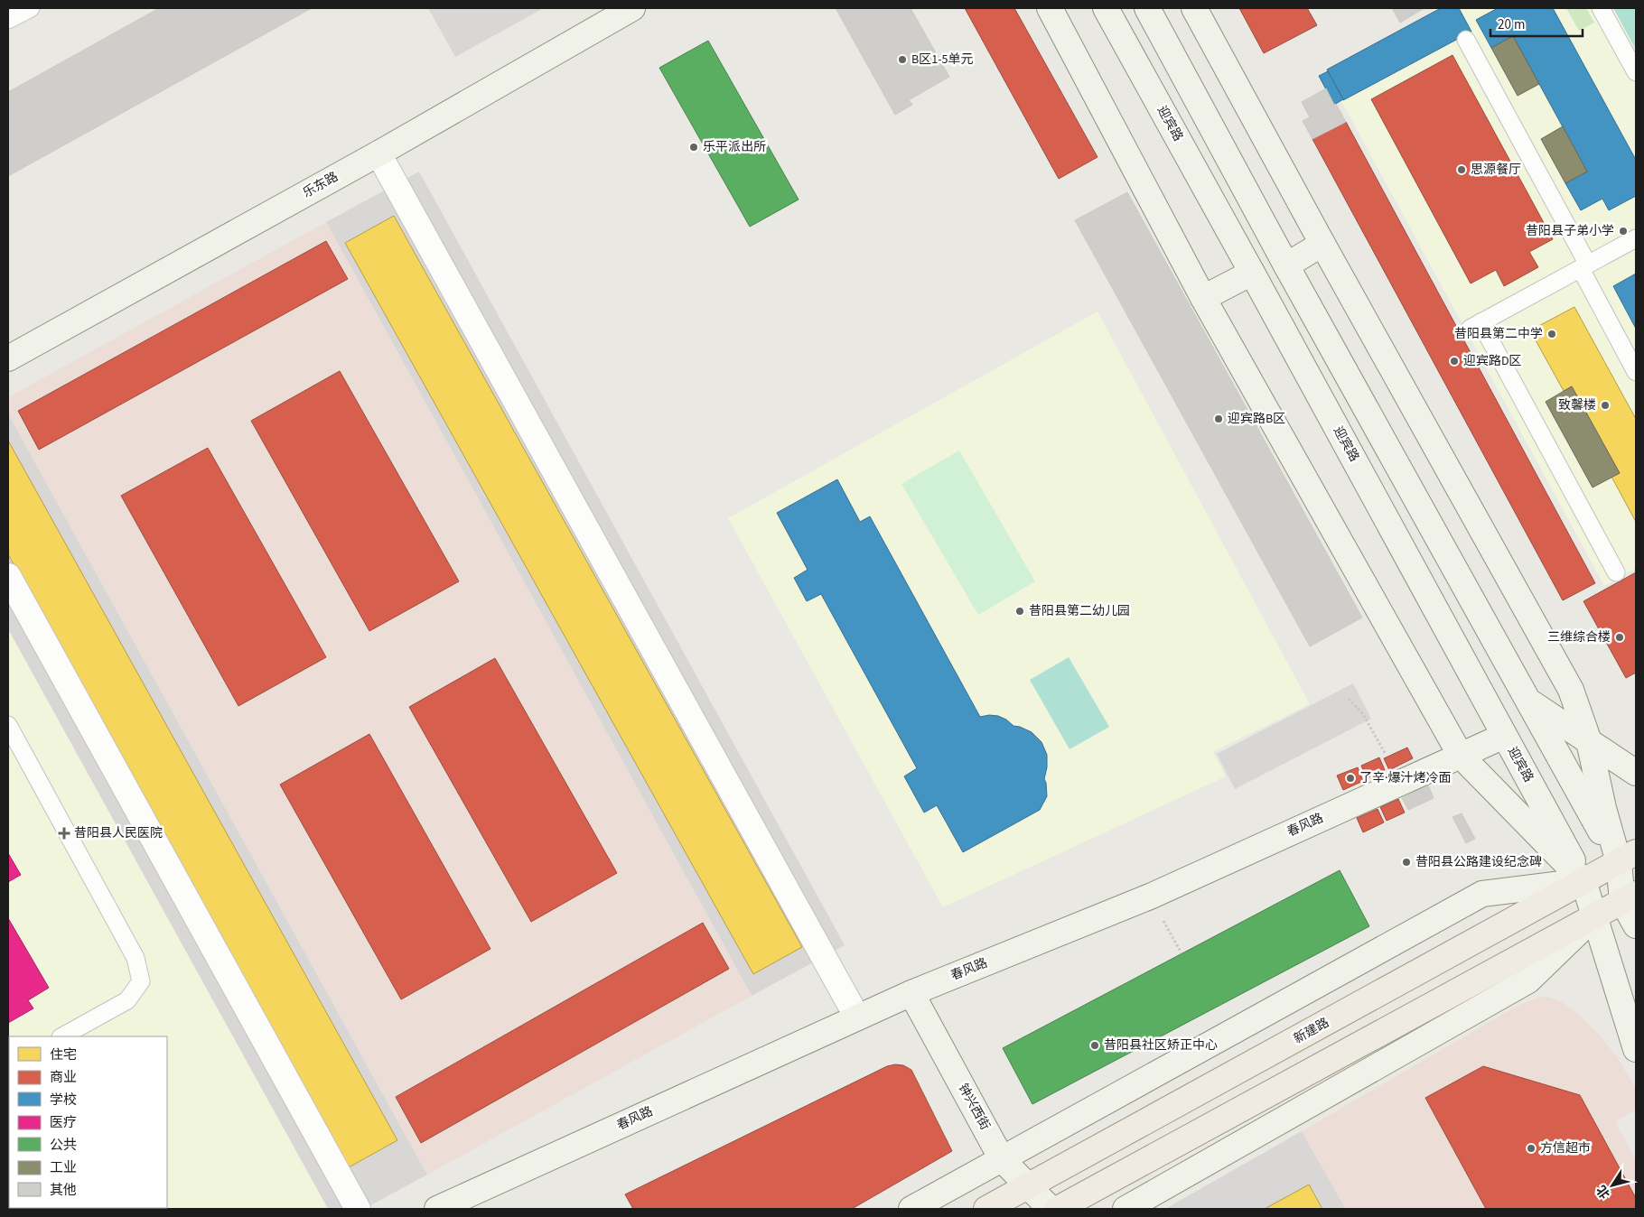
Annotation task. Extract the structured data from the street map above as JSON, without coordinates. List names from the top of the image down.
{
  "streets": {
    "main road": [
      "迎宾路",
      "乐东路",
      "春风路",
      "新建路",
      "钟兴西街"
    ]
  },
  "crossings": [
    ["迎宾路", "春风路"],
    ["迎宾路", "新建路"],
    ["春风路", "钟兴西街"],
    ["新建路", "钟兴西街"]
  ],
  "places": {
    "other": [
      "B区1-5单元",
      "乐平派出所",
      "思源餐厅",
      "昔阳县子弟小学",
      "昔阳县第二中学",
      "迎宾路D区",
      "致馨楼",
      "迎宾路B区",
      "昔阳县第二幼儿园",
      "三维综合楼",
      "了辛·爆汁烤冷面",
      "昔阳县公路建设纪念碑",
      "昔阳县社区矫正中心",
      "方信超市"
    ],
    "health": ["昔阳县人民医院"]
  },
  "legend": [
    "住宅",
    "商业",
    "学校",
    "医疗",
    "公共",
    "工业",
    "其他"
  ],
  "scale_bar": "20 m",
  "north": "bottom left"
}
